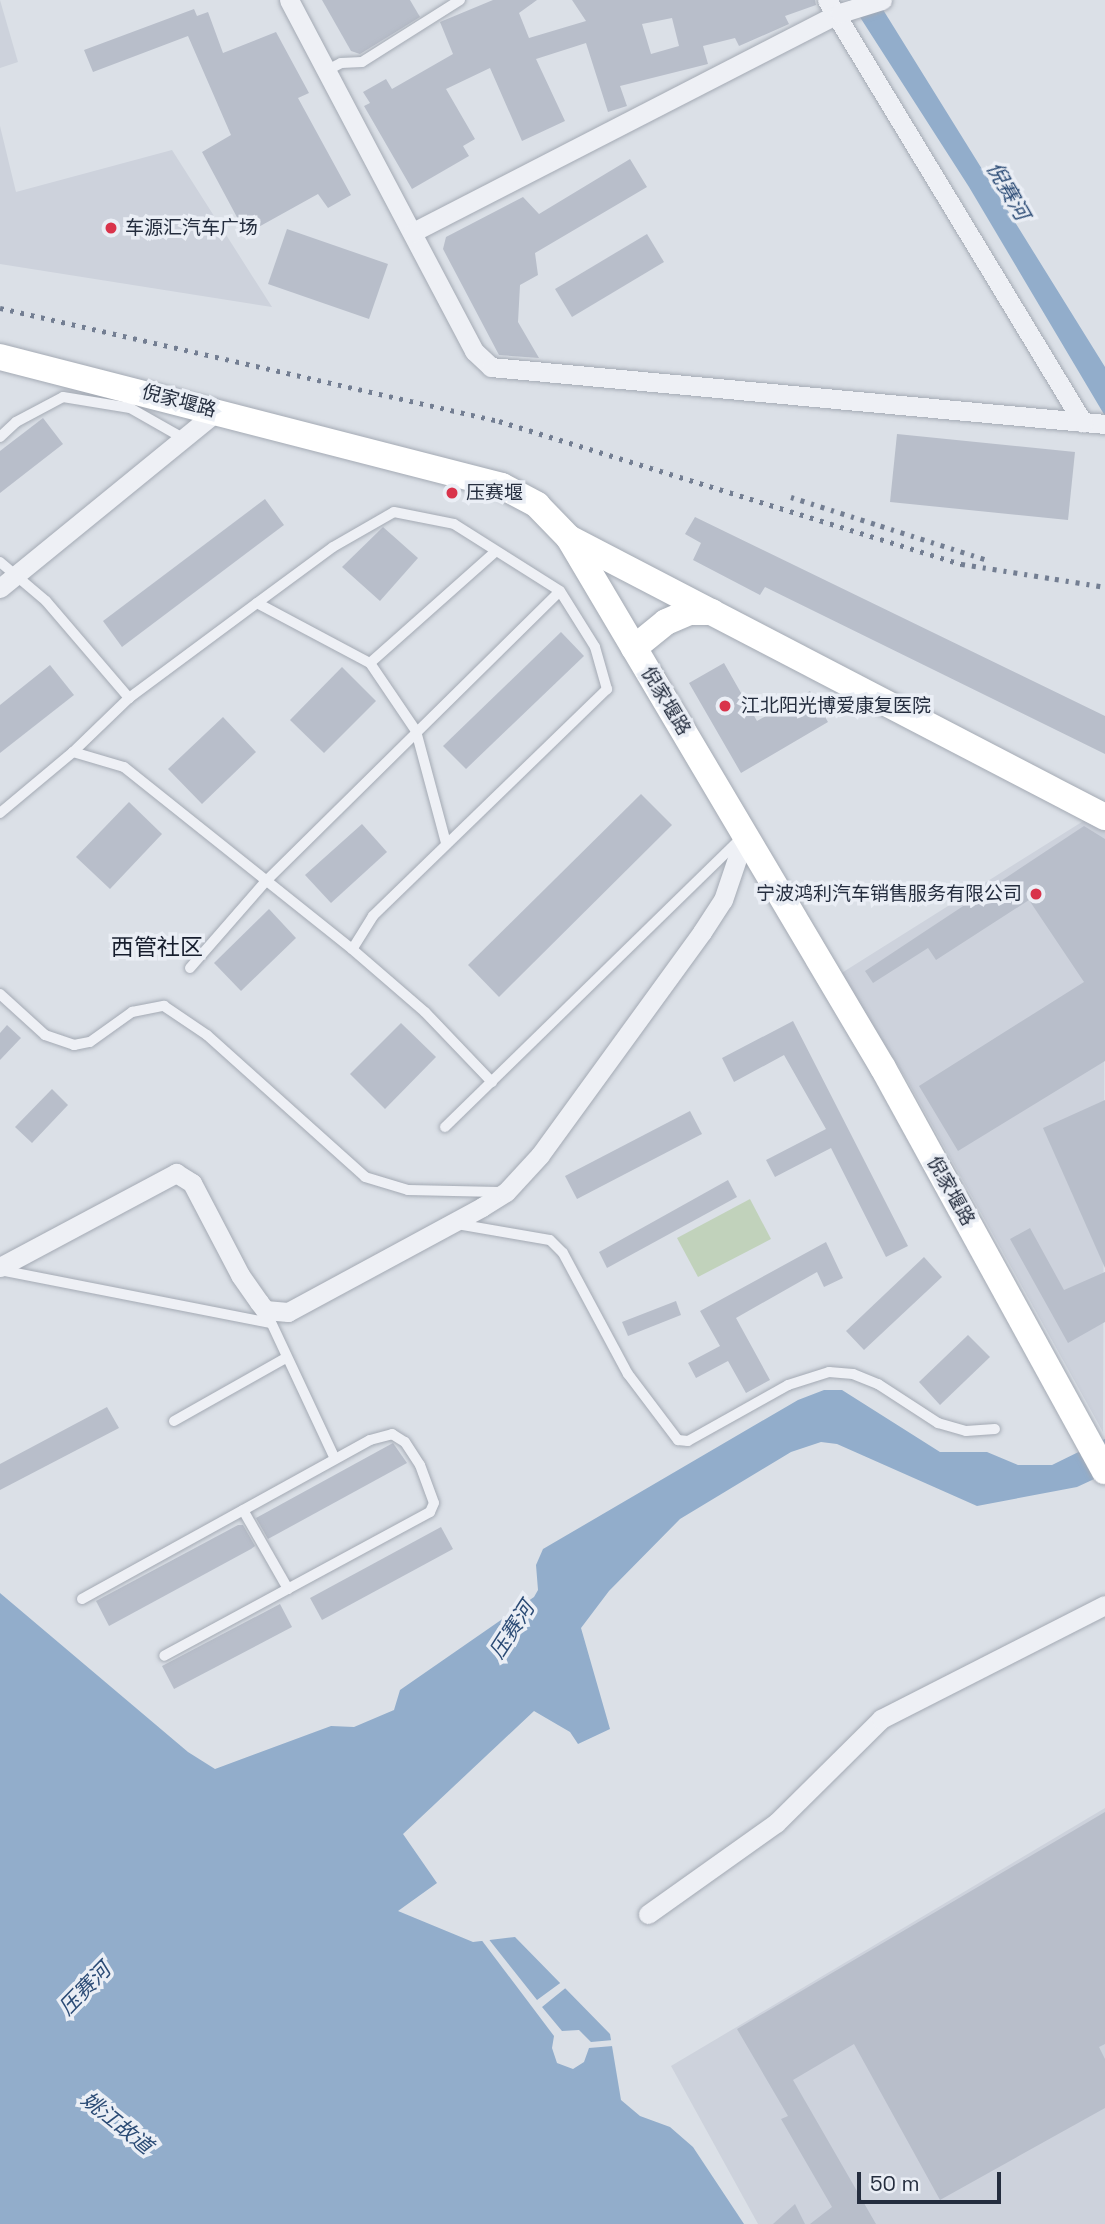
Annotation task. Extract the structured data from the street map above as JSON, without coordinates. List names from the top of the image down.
{
  "streets": {
    "main road": ["倪家堰路"]
  },
  "districts": ["西管社区"],
  "water": ["倪赛河", "压赛河", "姚江故道"],
  "places": [
    "车源汇汽车广场",
    "压赛堰",
    "江北阳光博爱康复医院",
    "宁波鸿利汽车销售服务有限公司"
  ],
  "scale_bar": "50 m"
}
